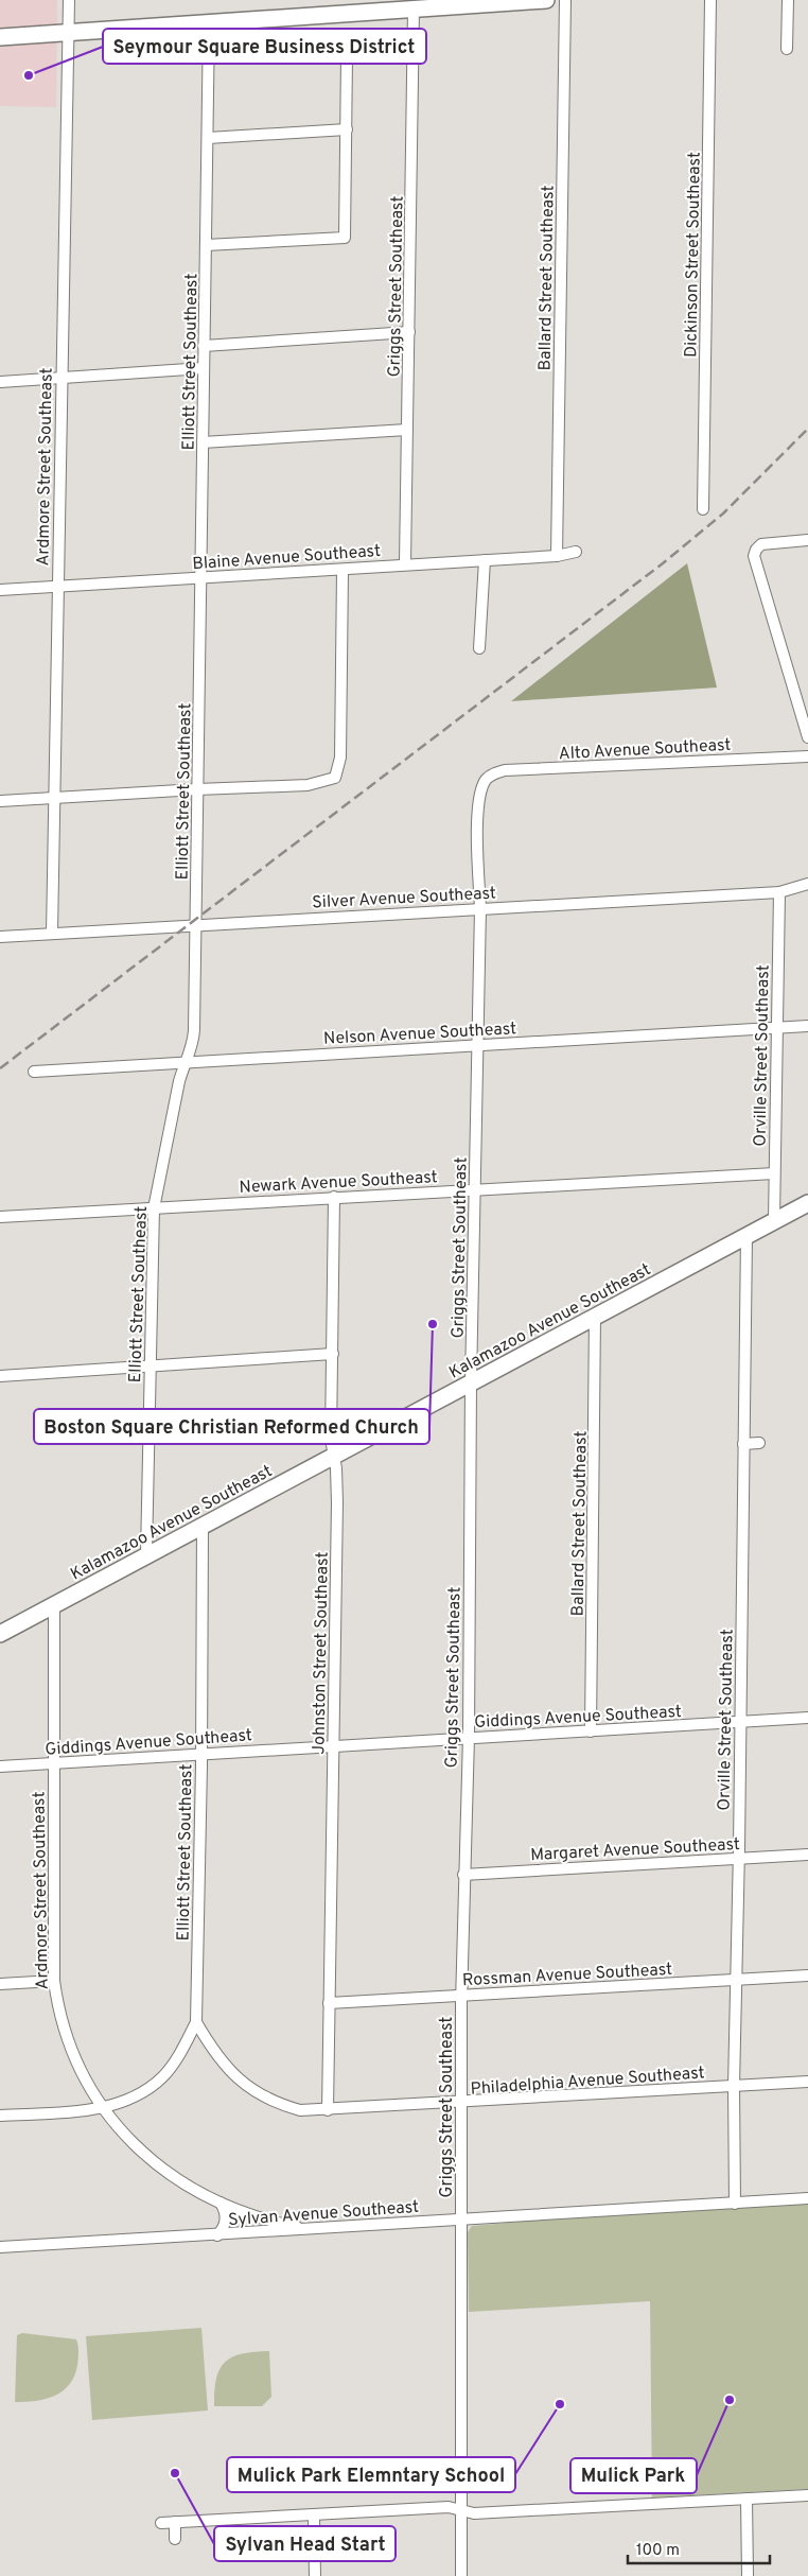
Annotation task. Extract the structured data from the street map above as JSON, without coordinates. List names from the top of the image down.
{
  "streets": {
    "main road": ["Kalamazoo Avenue Southeast"],
    "street": [
      "Dickinson Street Southeast",
      "Ballard Street Southeast",
      "Griggs Street Southeast",
      "Elliott Street Southeast",
      "Ardmore Street Southeast",
      "Blaine Avenue Southeast",
      "Alto Avenue Southeast",
      "Silver Avenue Southeast",
      "Nelson Avenue Southeast",
      "Orville Street Southeast",
      "Newark Avenue Southeast",
      "Johnston Street Southeast",
      "Giddings Avenue Southeast",
      "Margaret Avenue Southeast",
      "Rossman Avenue Southeast",
      "Philadelphia Avenue Southeast",
      "Sylvan Avenue Southeast"
    ]
  },
  "crossings": [
    ["Ballard Street Southeast", "Blaine Avenue Southeast"],
    ["Ballard Street Southeast", "Kalamazoo Avenue Southeast"],
    ["Ballard Street Southeast", "Giddings Avenue Southeast"],
    ["Griggs Street Southeast", "Blaine Avenue Southeast"],
    ["Griggs Street Southeast", "Alto Avenue Southeast"],
    ["Griggs Street Southeast", "Silver Avenue Southeast"],
    ["Griggs Street Southeast", "Nelson Avenue Southeast"],
    ["Griggs Street Southeast", "Newark Avenue Southeast"],
    ["Griggs Street Southeast", "Kalamazoo Avenue Southeast"],
    ["Griggs Street Southeast", "Giddings Avenue Southeast"],
    ["Griggs Street Southeast", "Margaret Avenue Southeast"],
    ["Griggs Street Southeast", "Rossman Avenue Southeast"],
    ["Griggs Street Southeast", "Philadelphia Avenue Southeast"],
    ["Griggs Street Southeast", "Sylvan Avenue Southeast"],
    ["Elliott Street Southeast", "Blaine Avenue Southeast"],
    ["Elliott Street Southeast", "Silver Avenue Southeast"],
    ["Elliott Street Southeast", "Nelson Avenue Southeast"],
    ["Elliott Street Southeast", "Newark Avenue Southeast"],
    ["Elliott Street Southeast", "Kalamazoo Avenue Southeast"],
    ["Elliott Street Southeast", "Giddings Avenue Southeast"],
    ["Elliott Street Southeast", "Philadelphia Avenue Southeast"],
    ["Ardmore Street Southeast", "Blaine Avenue Southeast"],
    ["Ardmore Street Southeast", "Silver Avenue Southeast"],
    ["Ardmore Street Southeast", "Kalamazoo Avenue Southeast"],
    ["Ardmore Street Southeast", "Giddings Avenue Southeast"],
    ["Ardmore Street Southeast", "Sylvan Avenue Southeast"],
    ["Silver Avenue Southeast", "Orville Street Southeast"],
    ["Nelson Avenue Southeast", "Orville Street Southeast"],
    ["Orville Street Southeast", "Newark Avenue Southeast"],
    ["Orville Street Southeast", "Kalamazoo Avenue Southeast"],
    ["Orville Street Southeast", "Giddings Avenue Southeast"],
    ["Orville Street Southeast", "Margaret Avenue Southeast"],
    ["Orville Street Southeast", "Rossman Avenue Southeast"],
    ["Orville Street Southeast", "Philadelphia Avenue Southeast"],
    ["Orville Street Southeast", "Sylvan Avenue Southeast"],
    ["Newark Avenue Southeast", "Johnston Street Southeast"],
    ["Kalamazoo Avenue Southeast", "Johnston Street Southeast"],
    ["Johnston Street Southeast", "Giddings Avenue Southeast"],
    ["Johnston Street Southeast", "Rossman Avenue Southeast"],
    ["Johnston Street Southeast", "Philadelphia Avenue Southeast"]
  ],
  "places": [
    "Seymour Square Business District",
    "Boston Square Christian Reformed Church",
    "Mulick Park",
    "Mulick Park Elemntary School",
    "Sylvan Head Start"
  ],
  "scale_bar": "100 m"
}
